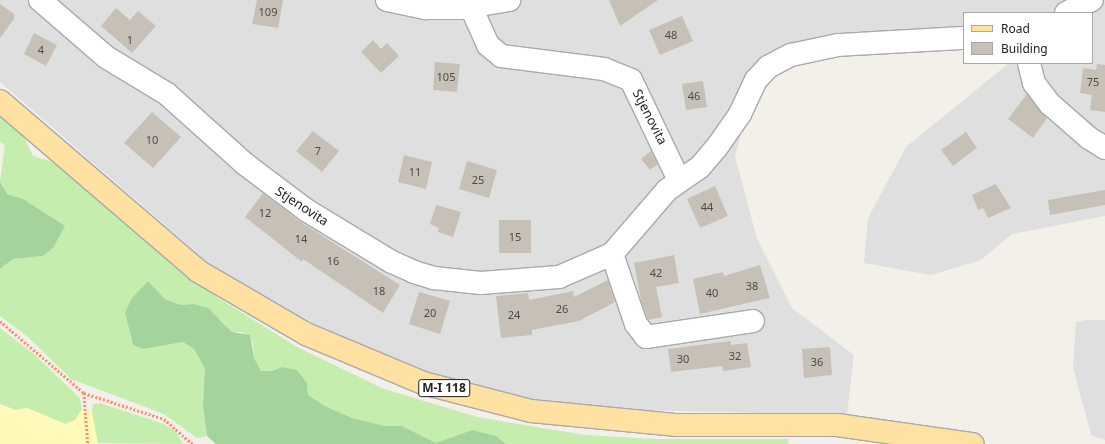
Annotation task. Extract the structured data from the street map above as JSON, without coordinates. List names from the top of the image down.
{
  "streets": {
    "main road": ["M-I 118"],
    "street": ["Stjenovita"]
  },
  "house_numbers": [
    "109",
    "48",
    "1",
    "4",
    "105",
    "75",
    "46",
    "10",
    "7",
    "11",
    "25",
    "44",
    "12",
    "15",
    "14",
    "16",
    "42",
    "38",
    "18",
    "40",
    "26",
    "20",
    "24",
    "32",
    "30",
    "36"
  ],
  "legend": ["Road", "Building"]
}
